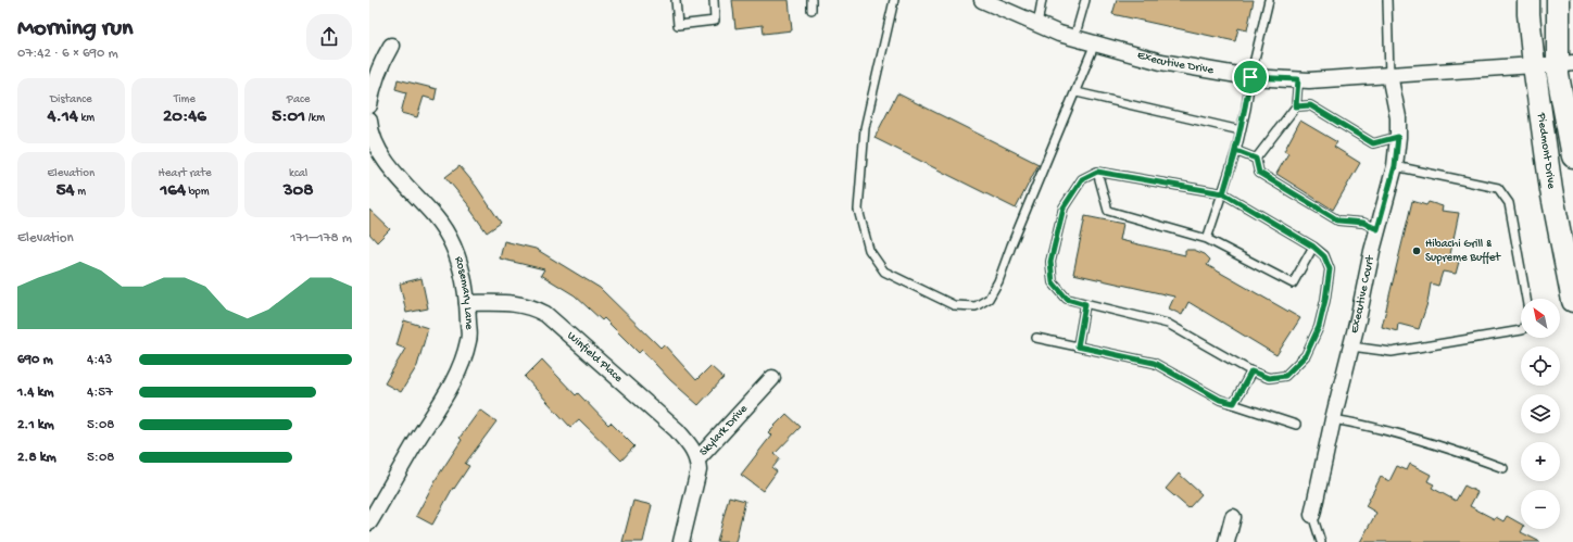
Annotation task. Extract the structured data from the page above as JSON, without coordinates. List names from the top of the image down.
{
  "streets": {
    "main road": ["Piedmont Drive"],
    "street": [
      "Executive Drive",
      "Rosemary Lane",
      "Executive Court",
      "Winfield Place",
      "Skylark Drive"
    ]
  },
  "crossings": [
    ["Executive Drive", "Piedmont Drive"],
    ["Executive Drive", "Executive Court"],
    ["Rosemary Lane", "Winfield Place"],
    ["Winfield Place", "Skylark Drive"]
  ],
  "places": ["Hibachi Grill & Supreme Buffet"],
  "north": "top left",
  "page": {
    "heading": ["Morning run", "07:42 · 6 × 690 m"],
    "stats": [
      ["Distance", "4.14 km"],
      ["Time", "20:46"],
      ["Pace", "5:01 /km"],
      ["Elevation", "54 m"],
      ["Heart rate", "164 bpm"],
      ["kcal", "308"]
    ],
    "chart": ["Elevation", "171–178 m"],
    "map_buttons": ["+", "−"],
    "list": [
      {
        "name": "690 m",
        "note": "4:43"
      },
      {
        "name": "1.4 km",
        "note": "4:57"
      },
      {
        "name": "2.1 km",
        "note": "5:08"
      },
      {
        "name": "2.8 km",
        "note": "5:08"
      }
    ]
  }
}
